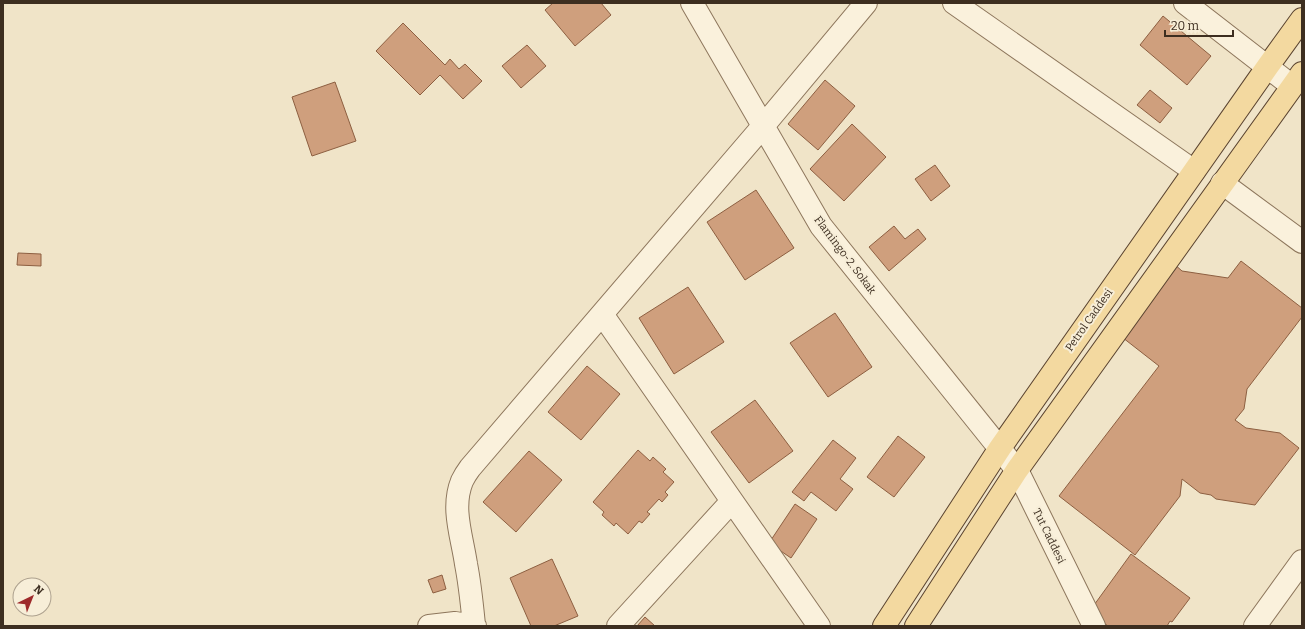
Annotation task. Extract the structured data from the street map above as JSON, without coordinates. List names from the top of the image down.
{
  "streets": {
    "main road": ["Petrol Caddesi"],
    "street": ["Flamingo-2. Sokak", "Tut Caddesi"]
  },
  "crossings": [
    ["Flamingo-2. Sokak", "Petrol Caddesi"],
    ["Flamingo-2. Sokak", "Tut Caddesi"],
    ["Petrol Caddesi", "Tut Caddesi"]
  ],
  "scale_bar": "20 m",
  "north": "top right"
}
